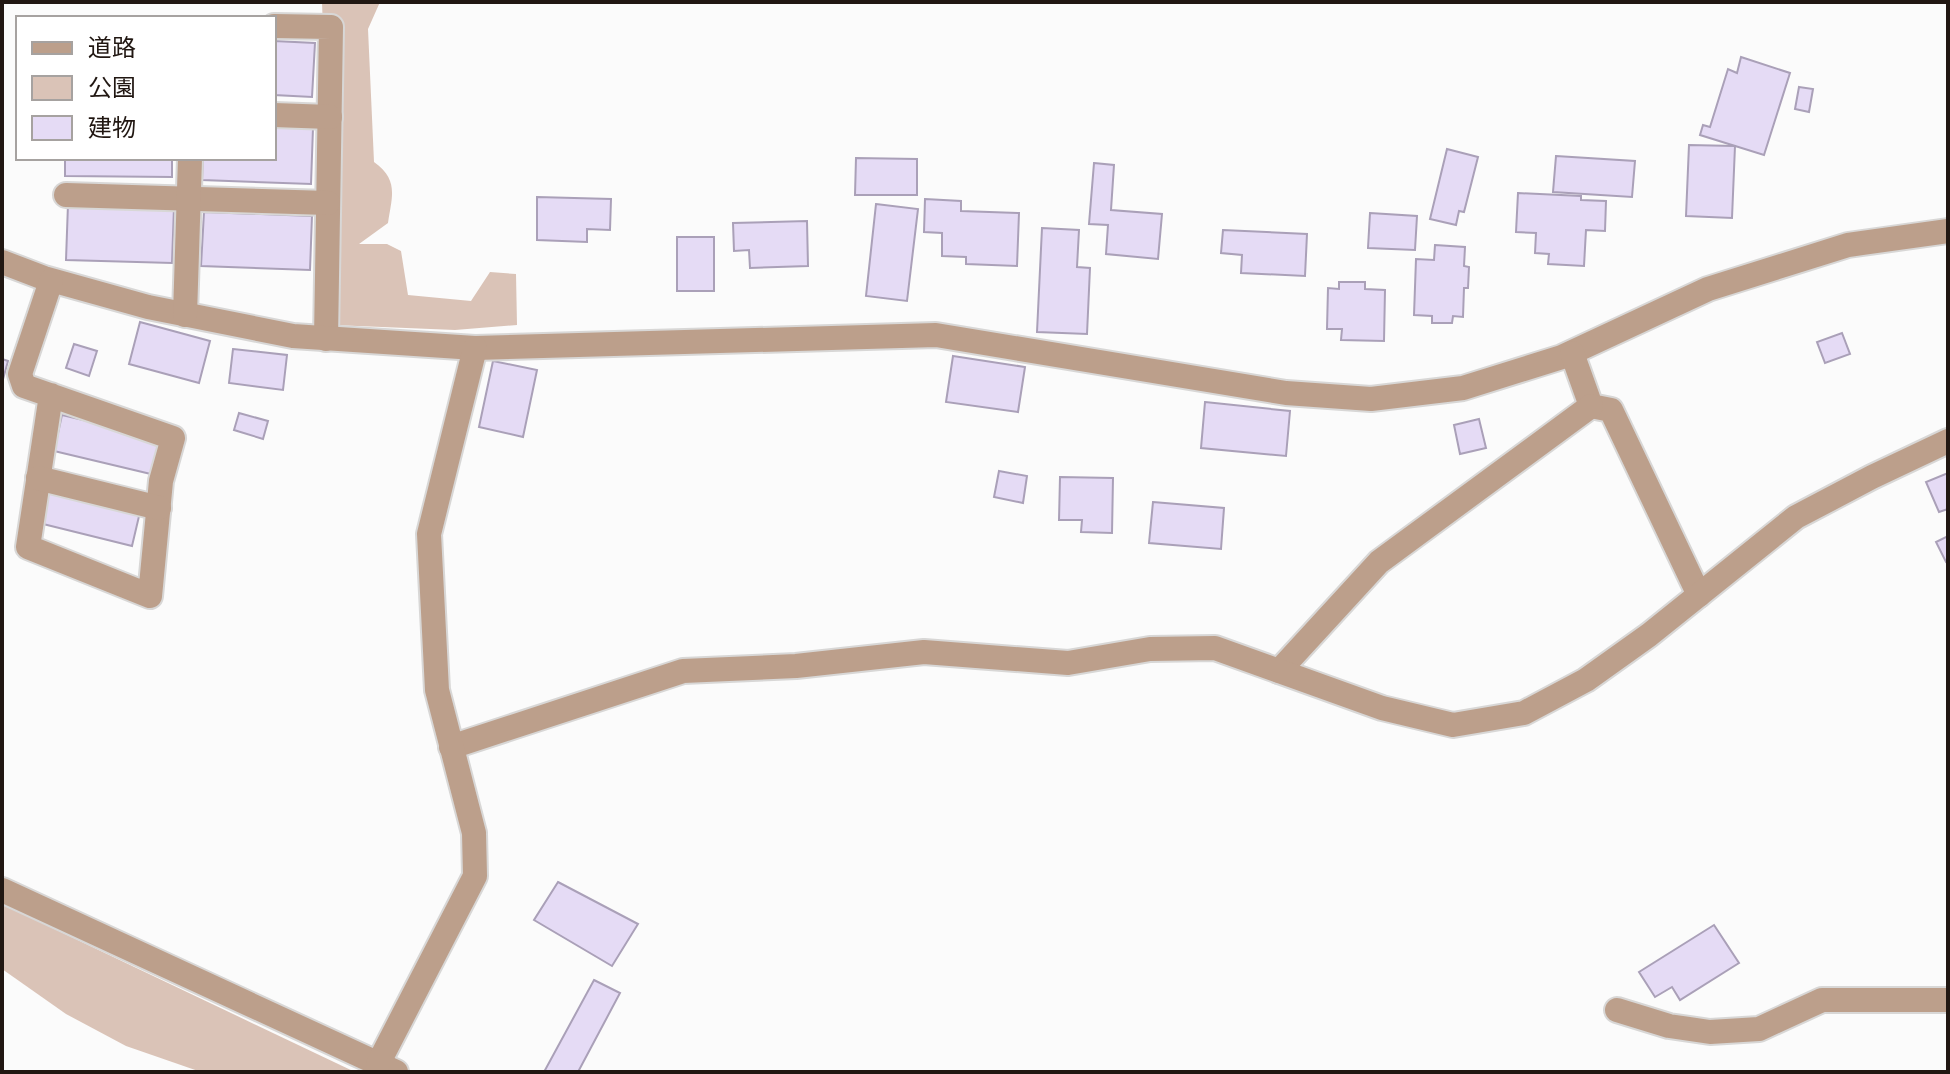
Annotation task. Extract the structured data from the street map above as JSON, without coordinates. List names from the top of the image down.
{
  "legend": ["道路", "公園", "建物"]
}
